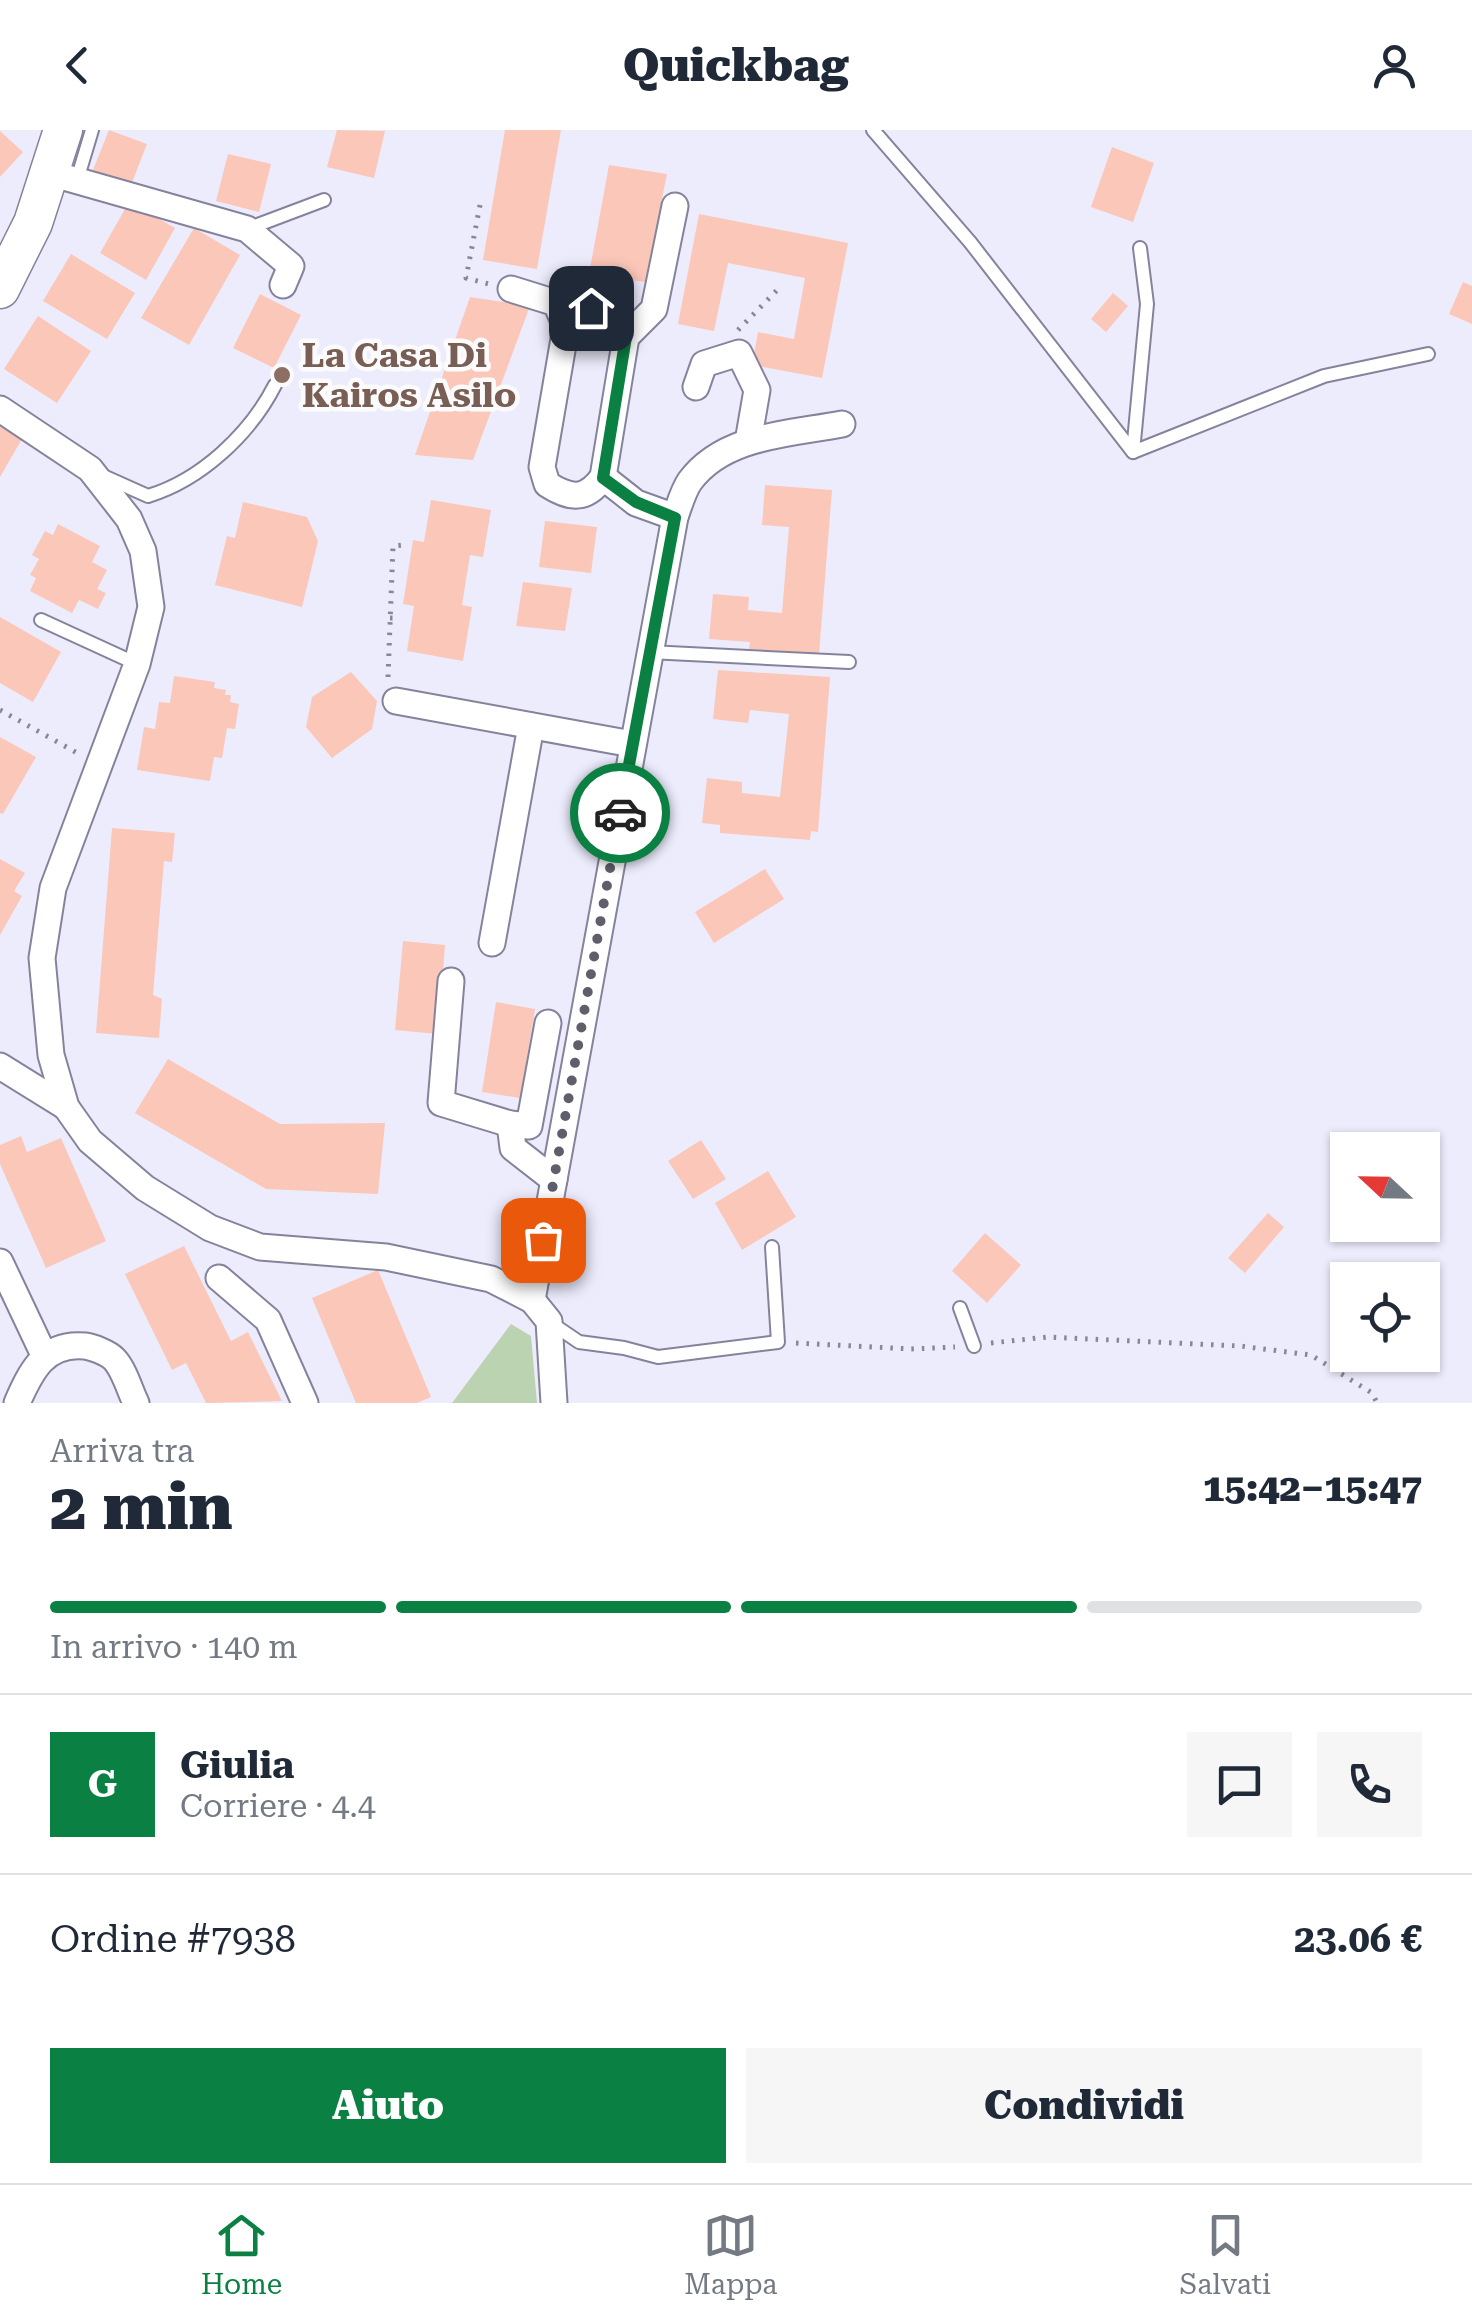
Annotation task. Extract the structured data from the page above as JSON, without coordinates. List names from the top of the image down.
{
  "places": ["La Casa Di Kairos Asilo"],
  "north": "left",
  "page": {
    "header": "Quickbag",
    "heading": ["2 min", "Arriva tra", "15:42–15:47"],
    "panel": [
      "Giulia",
      "Corriere · 4.4",
      "Ordine #7938",
      "23.06 €"
    ],
    "bar": "In arrivo · 140 m",
    "round": "G",
    "buttons": ["Aiuto", "Condividi"],
    "tabs": ["Home", "Mappa", "Salvati"]
  }
}
